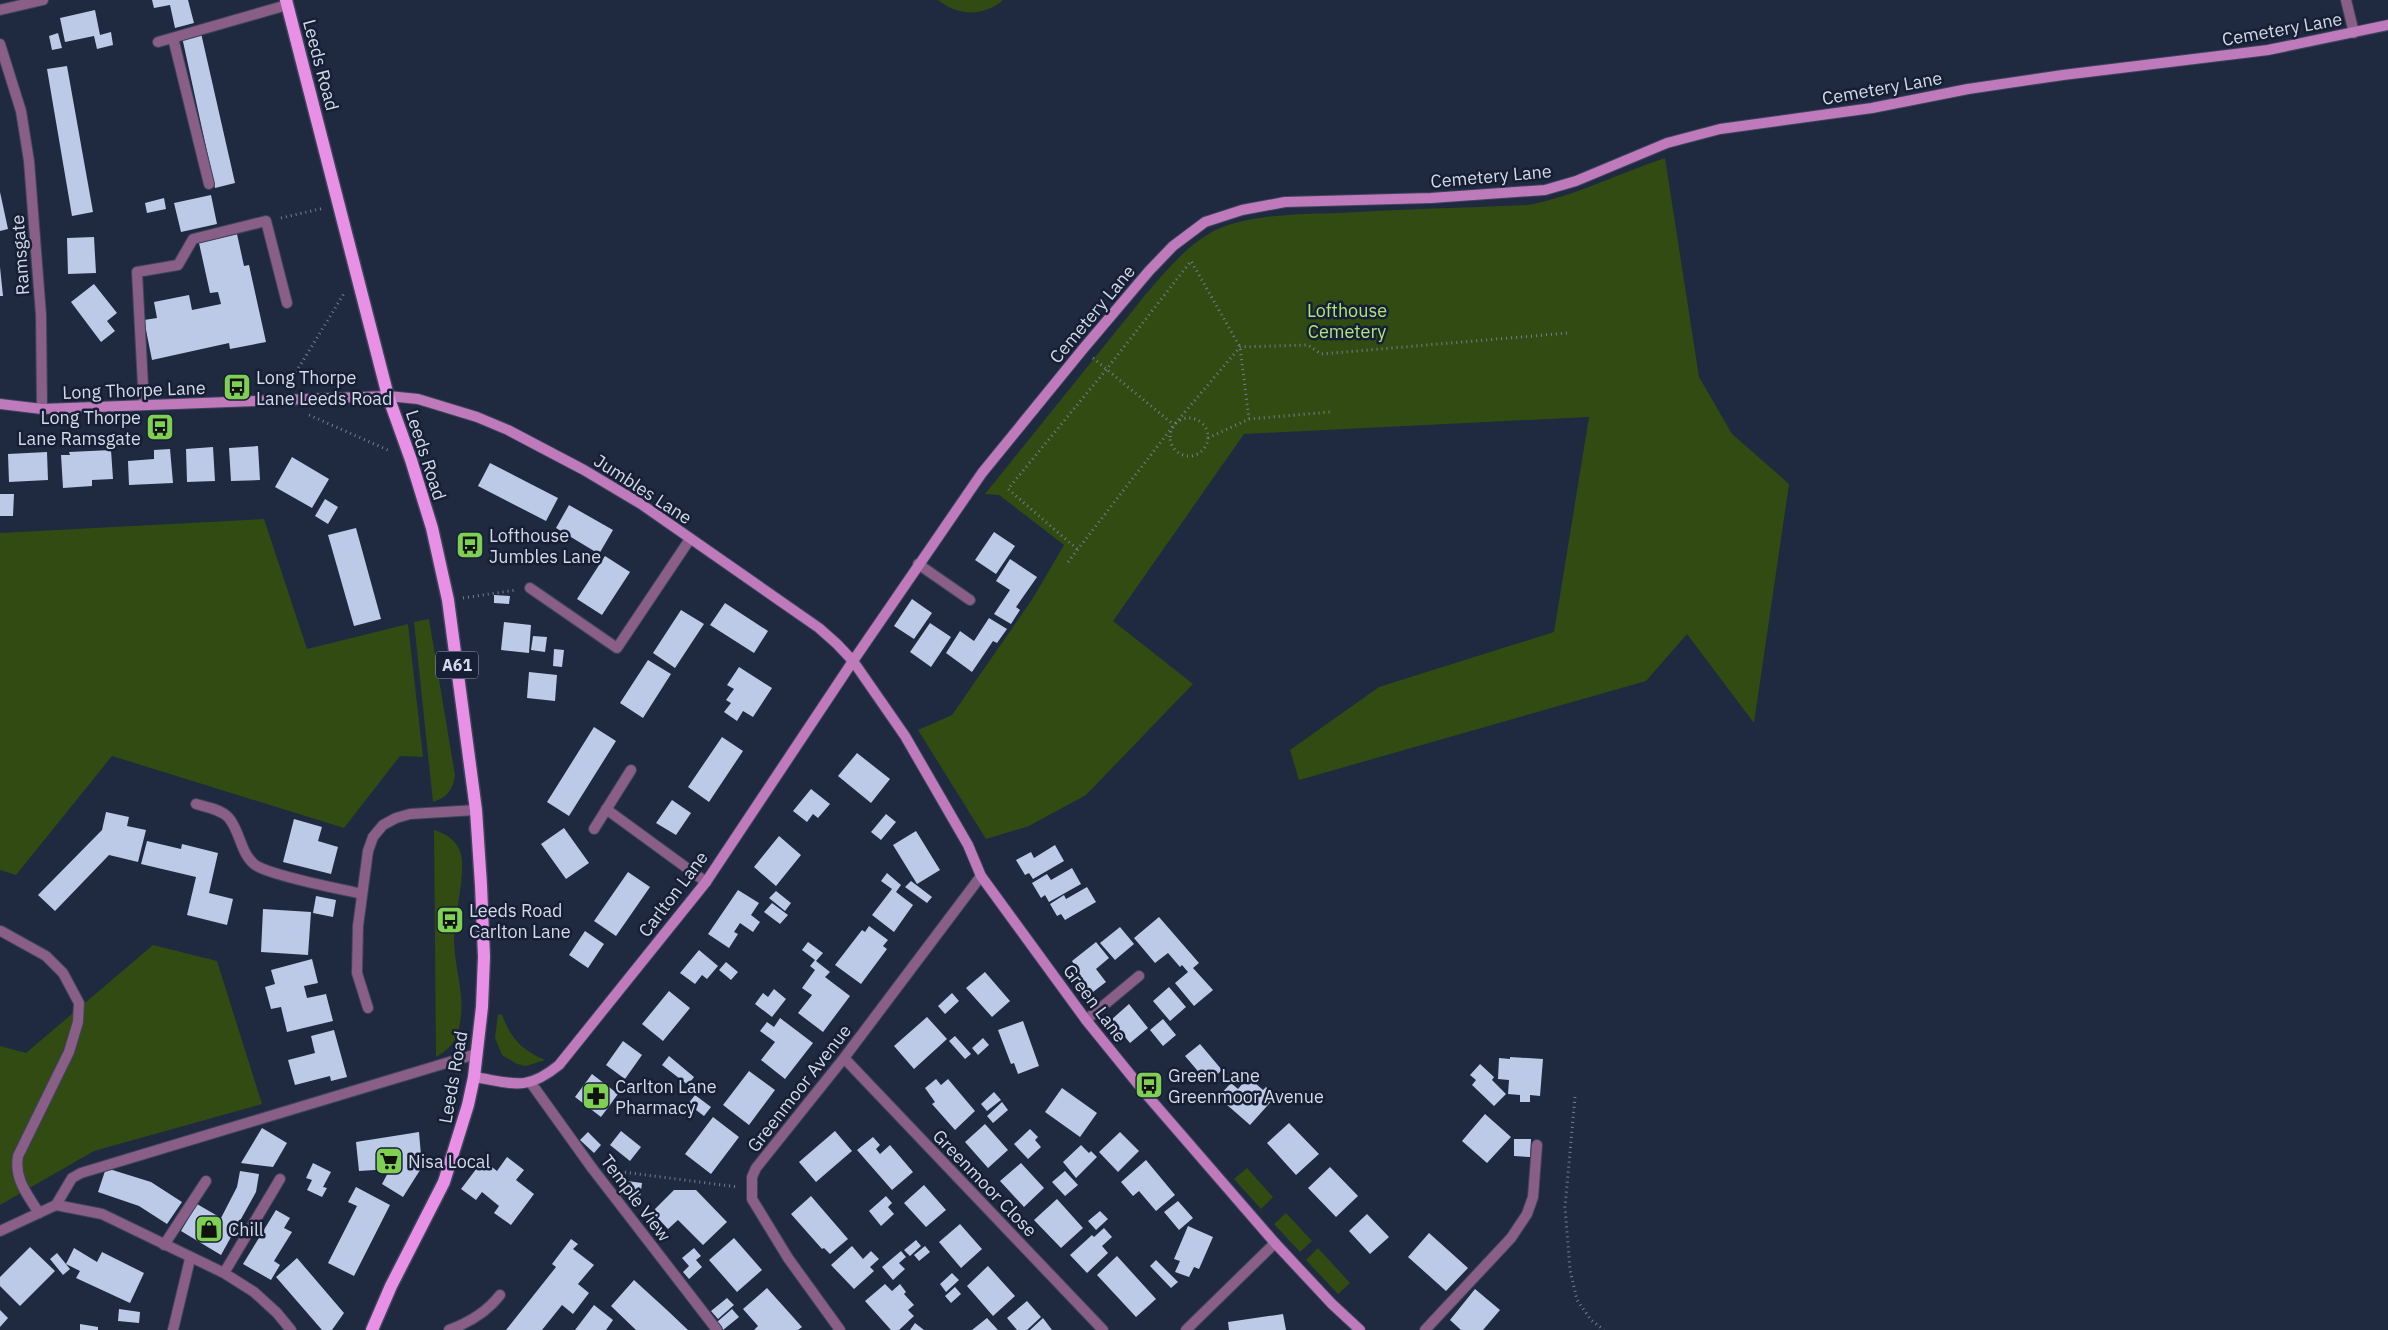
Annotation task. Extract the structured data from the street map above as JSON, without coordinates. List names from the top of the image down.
{
  "streets": {
    "main road": ["Leeds Road", "A61"],
    "street": [
      "Cemetery Lane",
      "Ramsgate",
      "Long Thorpe Lane",
      "Jumbles Lane",
      "Carlton Lane",
      "Green Lane",
      "Greenmoor Avenue",
      "Greenmoor Close",
      "Temple View"
    ]
  },
  "crossings": [
    ["Cemetery Lane", "Jumbles Lane"],
    ["Cemetery Lane", "Carlton Lane"],
    ["Cemetery Lane", "Green Lane"],
    ["Leeds Road", "Long Thorpe Lane"],
    ["Leeds Road", "Jumbles Lane"],
    ["Ramsgate", "Long Thorpe Lane"],
    ["Long Thorpe Lane", "Jumbles Lane"],
    ["Jumbles Lane", "Carlton Lane"],
    ["Jumbles Lane", "Green Lane"],
    ["Carlton Lane", "Green Lane"],
    ["Carlton Lane", "Temple View"],
    ["Green Lane", "Greenmoor Avenue"],
    ["Greenmoor Avenue", "Greenmoor Close"]
  ],
  "parks": ["Lofthouse Cemetery"],
  "places": {
    "bus stop": [
      "Long Thorpe Lane Leeds Road",
      "Long Thorpe Lane Ramsgate",
      "Lofthouse Jumbles Lane",
      "Leeds Road Carlton Lane",
      "Green Lane Greenmoor Avenue"
    ],
    "pharmacy": ["Carlton Lane Pharmacy"],
    "supermarket": ["Nisa Local"],
    "shop": ["Chill"]
  }
}
